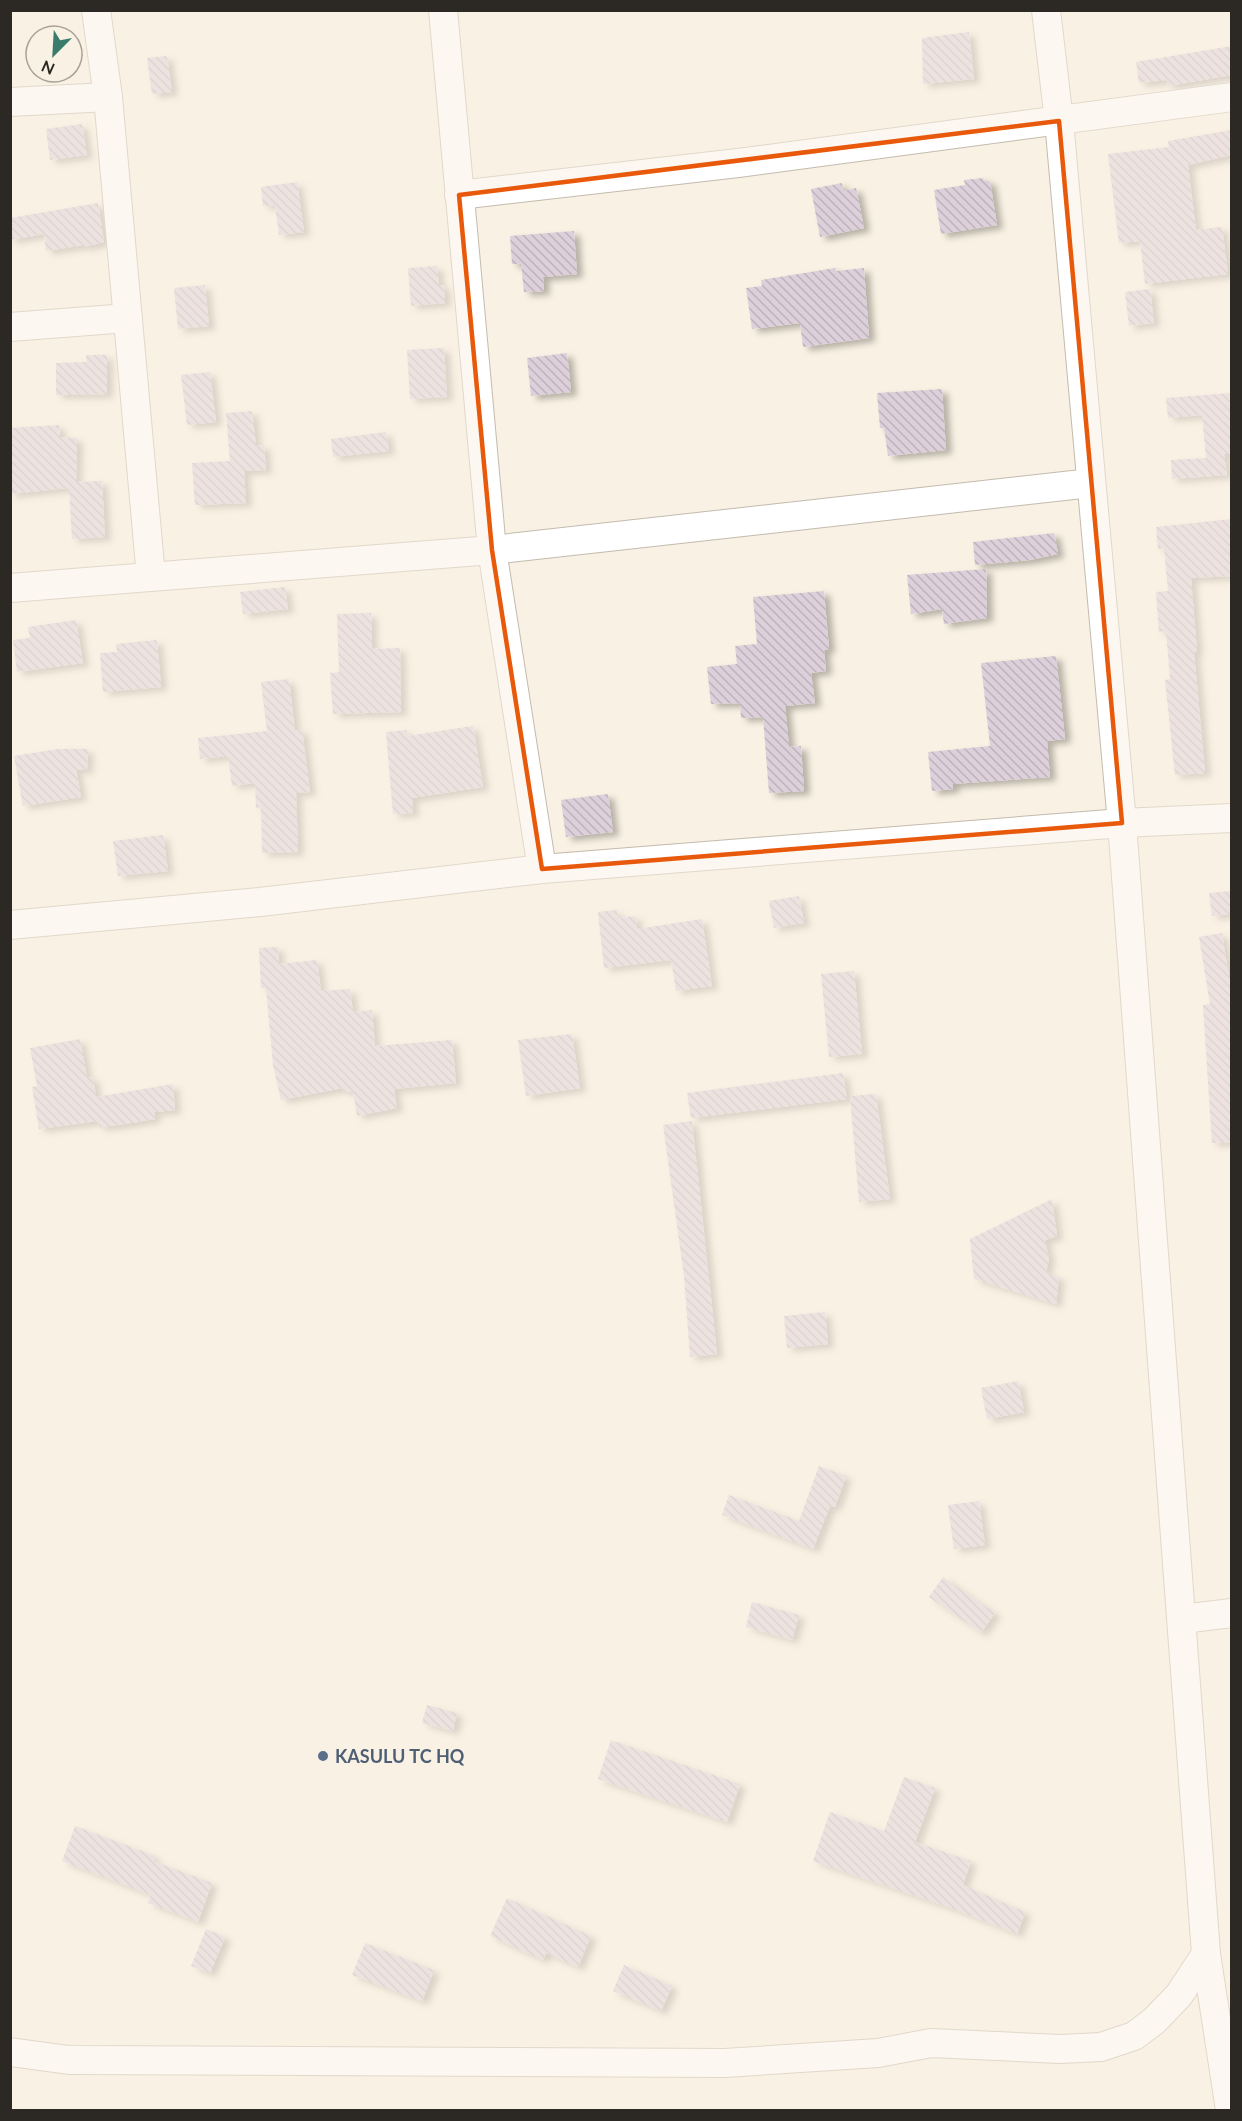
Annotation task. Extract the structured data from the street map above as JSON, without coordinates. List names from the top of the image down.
{
  "places": ["KASULU TC HQ"],
  "north": "bottom left"
}
